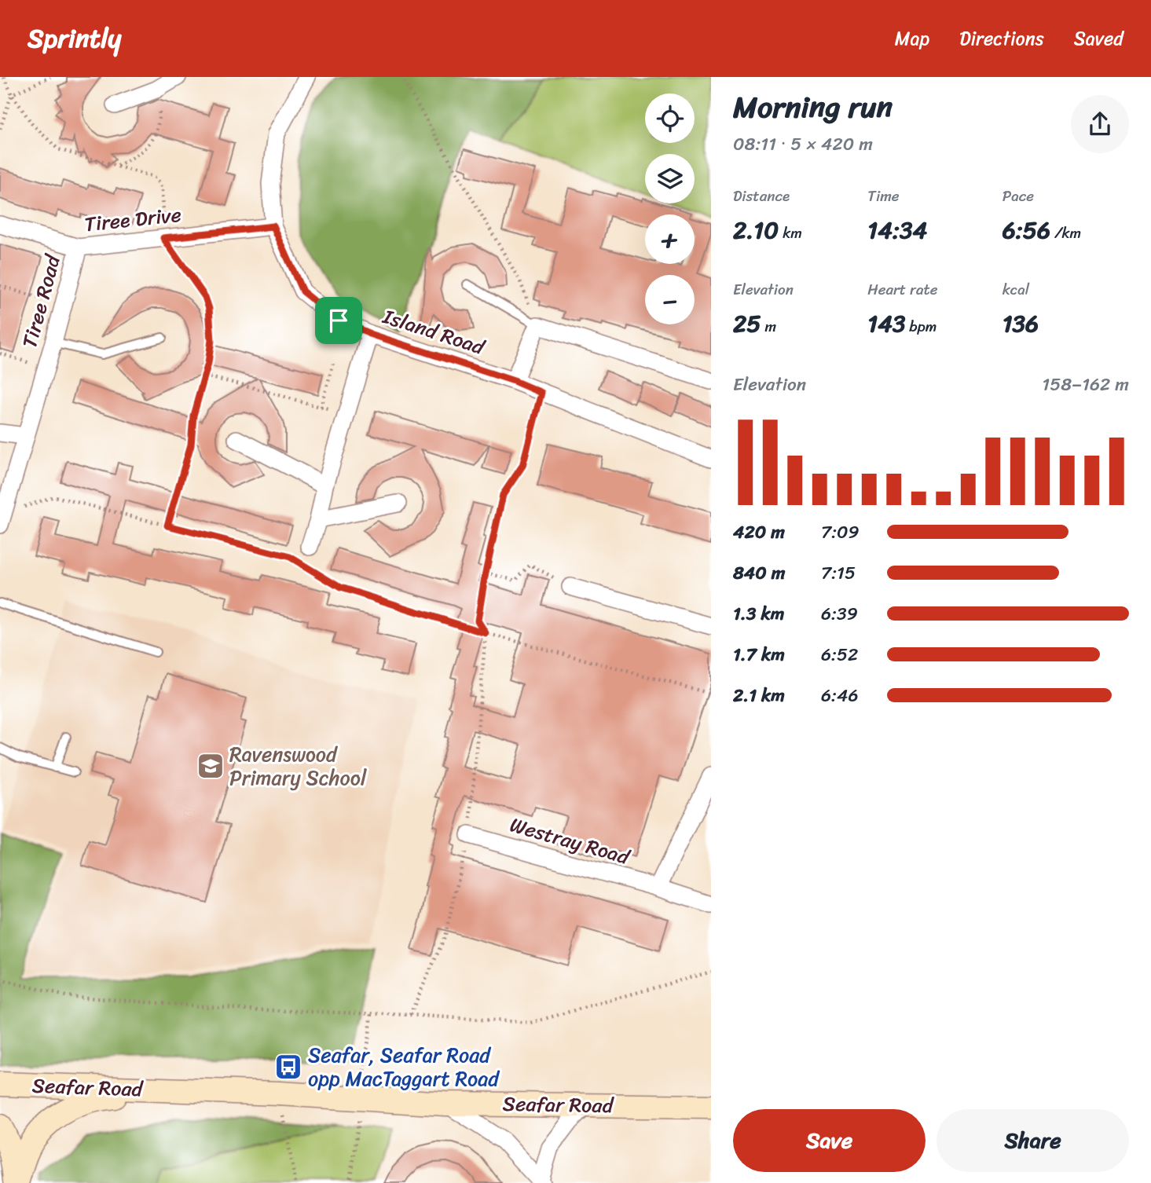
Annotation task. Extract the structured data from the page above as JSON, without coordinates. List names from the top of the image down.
{
  "streets": {
    "street": [
      "Tiree Drive",
      "Tiree Road",
      "Island Road",
      "Westray Road",
      "Seafar Road"
    ]
  },
  "crossings": [
    ["Tiree Drive", "Tiree Road"],
    ["Tiree Drive", "Island Road"]
  ],
  "places": {
    "school or university": ["Ravenswood Primary School"],
    "bus stop": ["Seafar, Seafar Road opp MacTaggart Road"]
  },
  "page": {
    "header": "Sprintly",
    "nav": ["Map", "Directions", "Saved"],
    "heading": ["Morning run", "08:11 · 5 × 420 m"],
    "map_buttons": ["+", "−"],
    "stats": [
      ["Distance", "2.10 km"],
      ["Time", "14:34"],
      ["Pace", "6:56 /km"],
      ["Elevation", "25 m"],
      ["Heart rate", "143 bpm"],
      ["kcal", "136"]
    ],
    "chart": ["Elevation", "158–162 m"],
    "list": [
      {
        "name": "420 m",
        "note": "7:09"
      },
      {
        "name": "840 m",
        "note": "7:15"
      },
      {
        "name": "1.3 km",
        "note": "6:39"
      },
      {
        "name": "1.7 km",
        "note": "6:52"
      },
      {
        "name": "2.1 km",
        "note": "6:46"
      }
    ],
    "buttons": ["Save", "Share"]
  }
}
